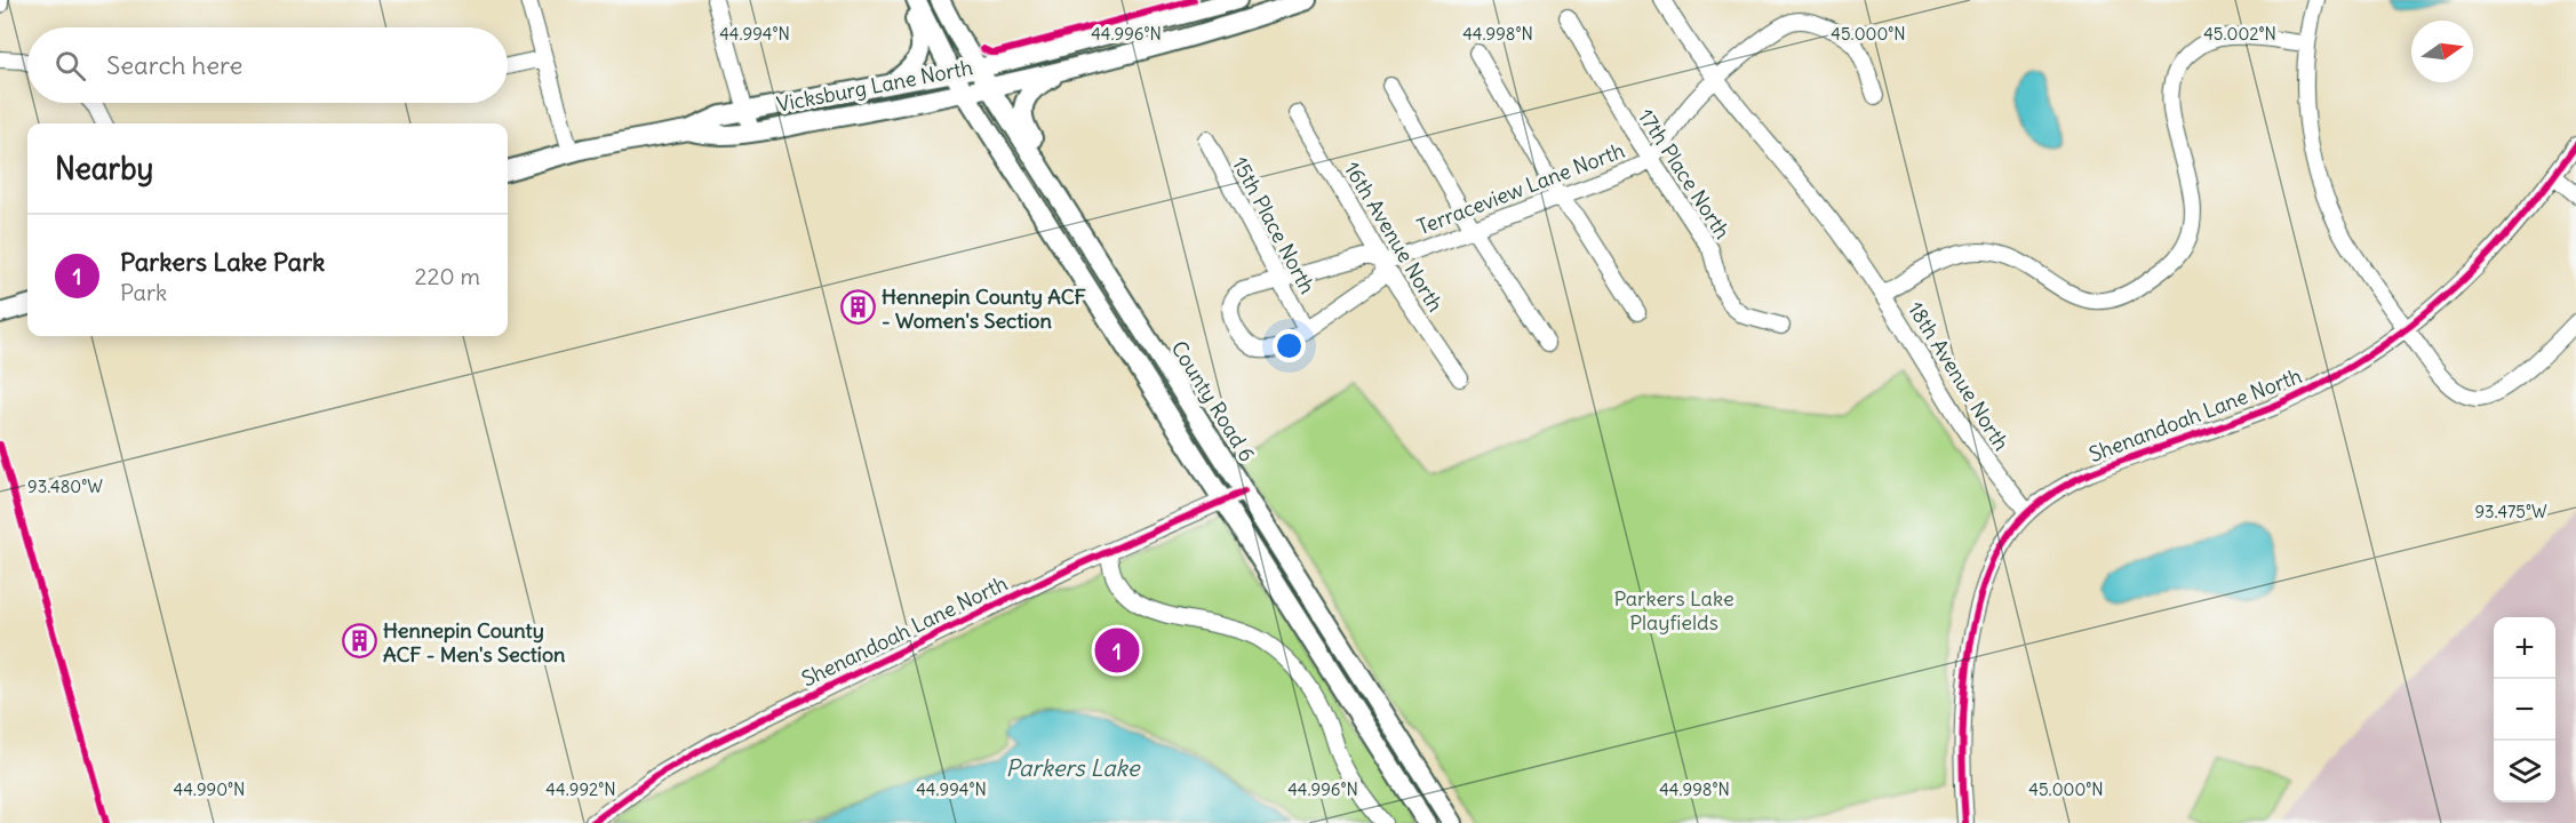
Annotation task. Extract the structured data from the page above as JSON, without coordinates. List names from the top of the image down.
{
  "streets": {
    "main road": ["Vicksburg Lane North", "County Road 6"],
    "street": [
      "17th Place North",
      "Terraceview Lane North",
      "15th Place North",
      "16th Avenue North",
      "18th Avenue North",
      "Shenandoah Lane North"
    ]
  },
  "crossings": [
    ["Vicksburg Lane North", "County Road 6"],
    ["17th Place North", "Terraceview Lane North"],
    ["Terraceview Lane North", "16th Avenue North"],
    ["Terraceview Lane North", "18th Avenue North"],
    ["18th Avenue North", "Shenandoah Lane North"],
    ["County Road 6", "Shenandoah Lane North"]
  ],
  "water": ["Parkers Lake"],
  "parks": ["Parkers Lake Playfields"],
  "places": {
    "building": ["Hennepin County ACF - Women's Section", "Hennepin County ACF - Men's Section"]
  },
  "north": "right",
  "page": {
    "search": "Search here",
    "heading": "Nearby",
    "list": [
      {
        "mark": "1",
        "name": "Parkers Lake Park",
        "note": "Park",
        "value": "220 m"
      }
    ],
    "map_buttons": ["+", "−"],
    "pins": "1"
  },
  "coordinates": [
    "44.994°N",
    "44.996°N",
    "44.998°N",
    "45.000°N",
    "45.002°N",
    "93.480°W",
    "93.475°W",
    "44.990°N",
    "44.992°N"
  ]
}
